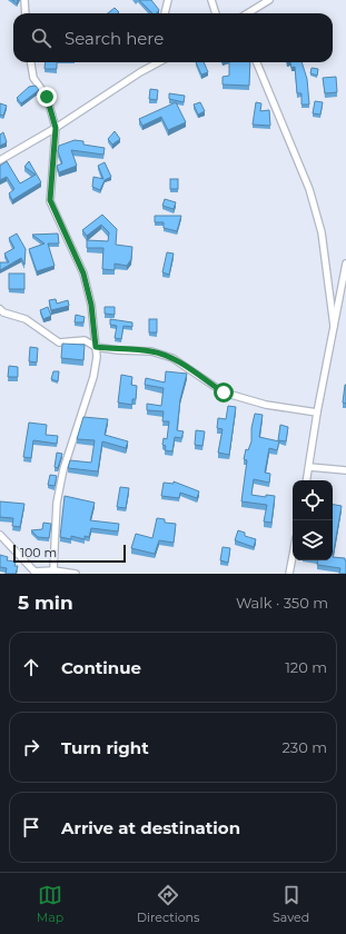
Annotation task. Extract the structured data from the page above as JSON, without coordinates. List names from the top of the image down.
{
  "scale_bar": "100 m",
  "page": {
    "search": "Search here",
    "scale": "100 m",
    "heading": ["5 min", "Walk · 350 m"],
    "list": [
      ["Continue", "120 m"],
      ["Turn right", "230 m"],
      "Arrive at destination"
    ],
    "nav": ["Map", "Directions", "Saved"]
  }
}
